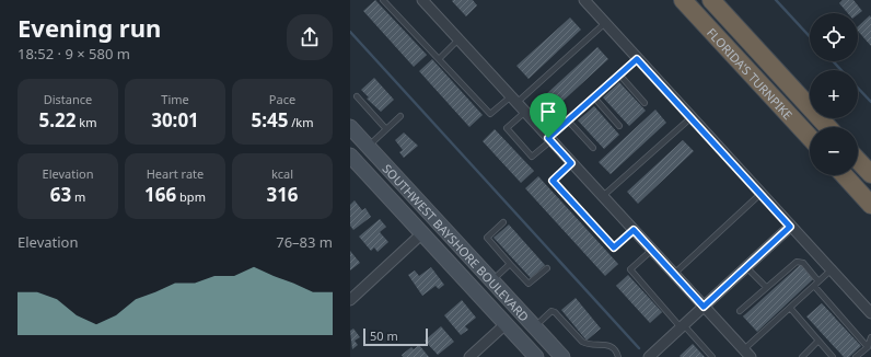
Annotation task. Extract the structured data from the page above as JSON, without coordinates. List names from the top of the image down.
{
  "streets": {
    "highway": ["FLORIDA'S TURNPIKE"],
    "main road": ["SOUTHWEST BAYSHORE BOULEVARD"]
  },
  "scale_bar": "50 m",
  "page": {
    "heading": ["Evening run", "18:52 · 9 × 580 m"],
    "map_buttons": ["+", "−"],
    "stats": [
      ["Distance", "5.22 km"],
      ["Time", "30:01"],
      ["Pace", "5:45 /km"],
      ["Elevation", "63 m"],
      ["Heart rate", "166 bpm"],
      ["kcal", "316"]
    ],
    "chart": ["Elevation", "76–83 m"],
    "scale": "50 m"
  }
}
